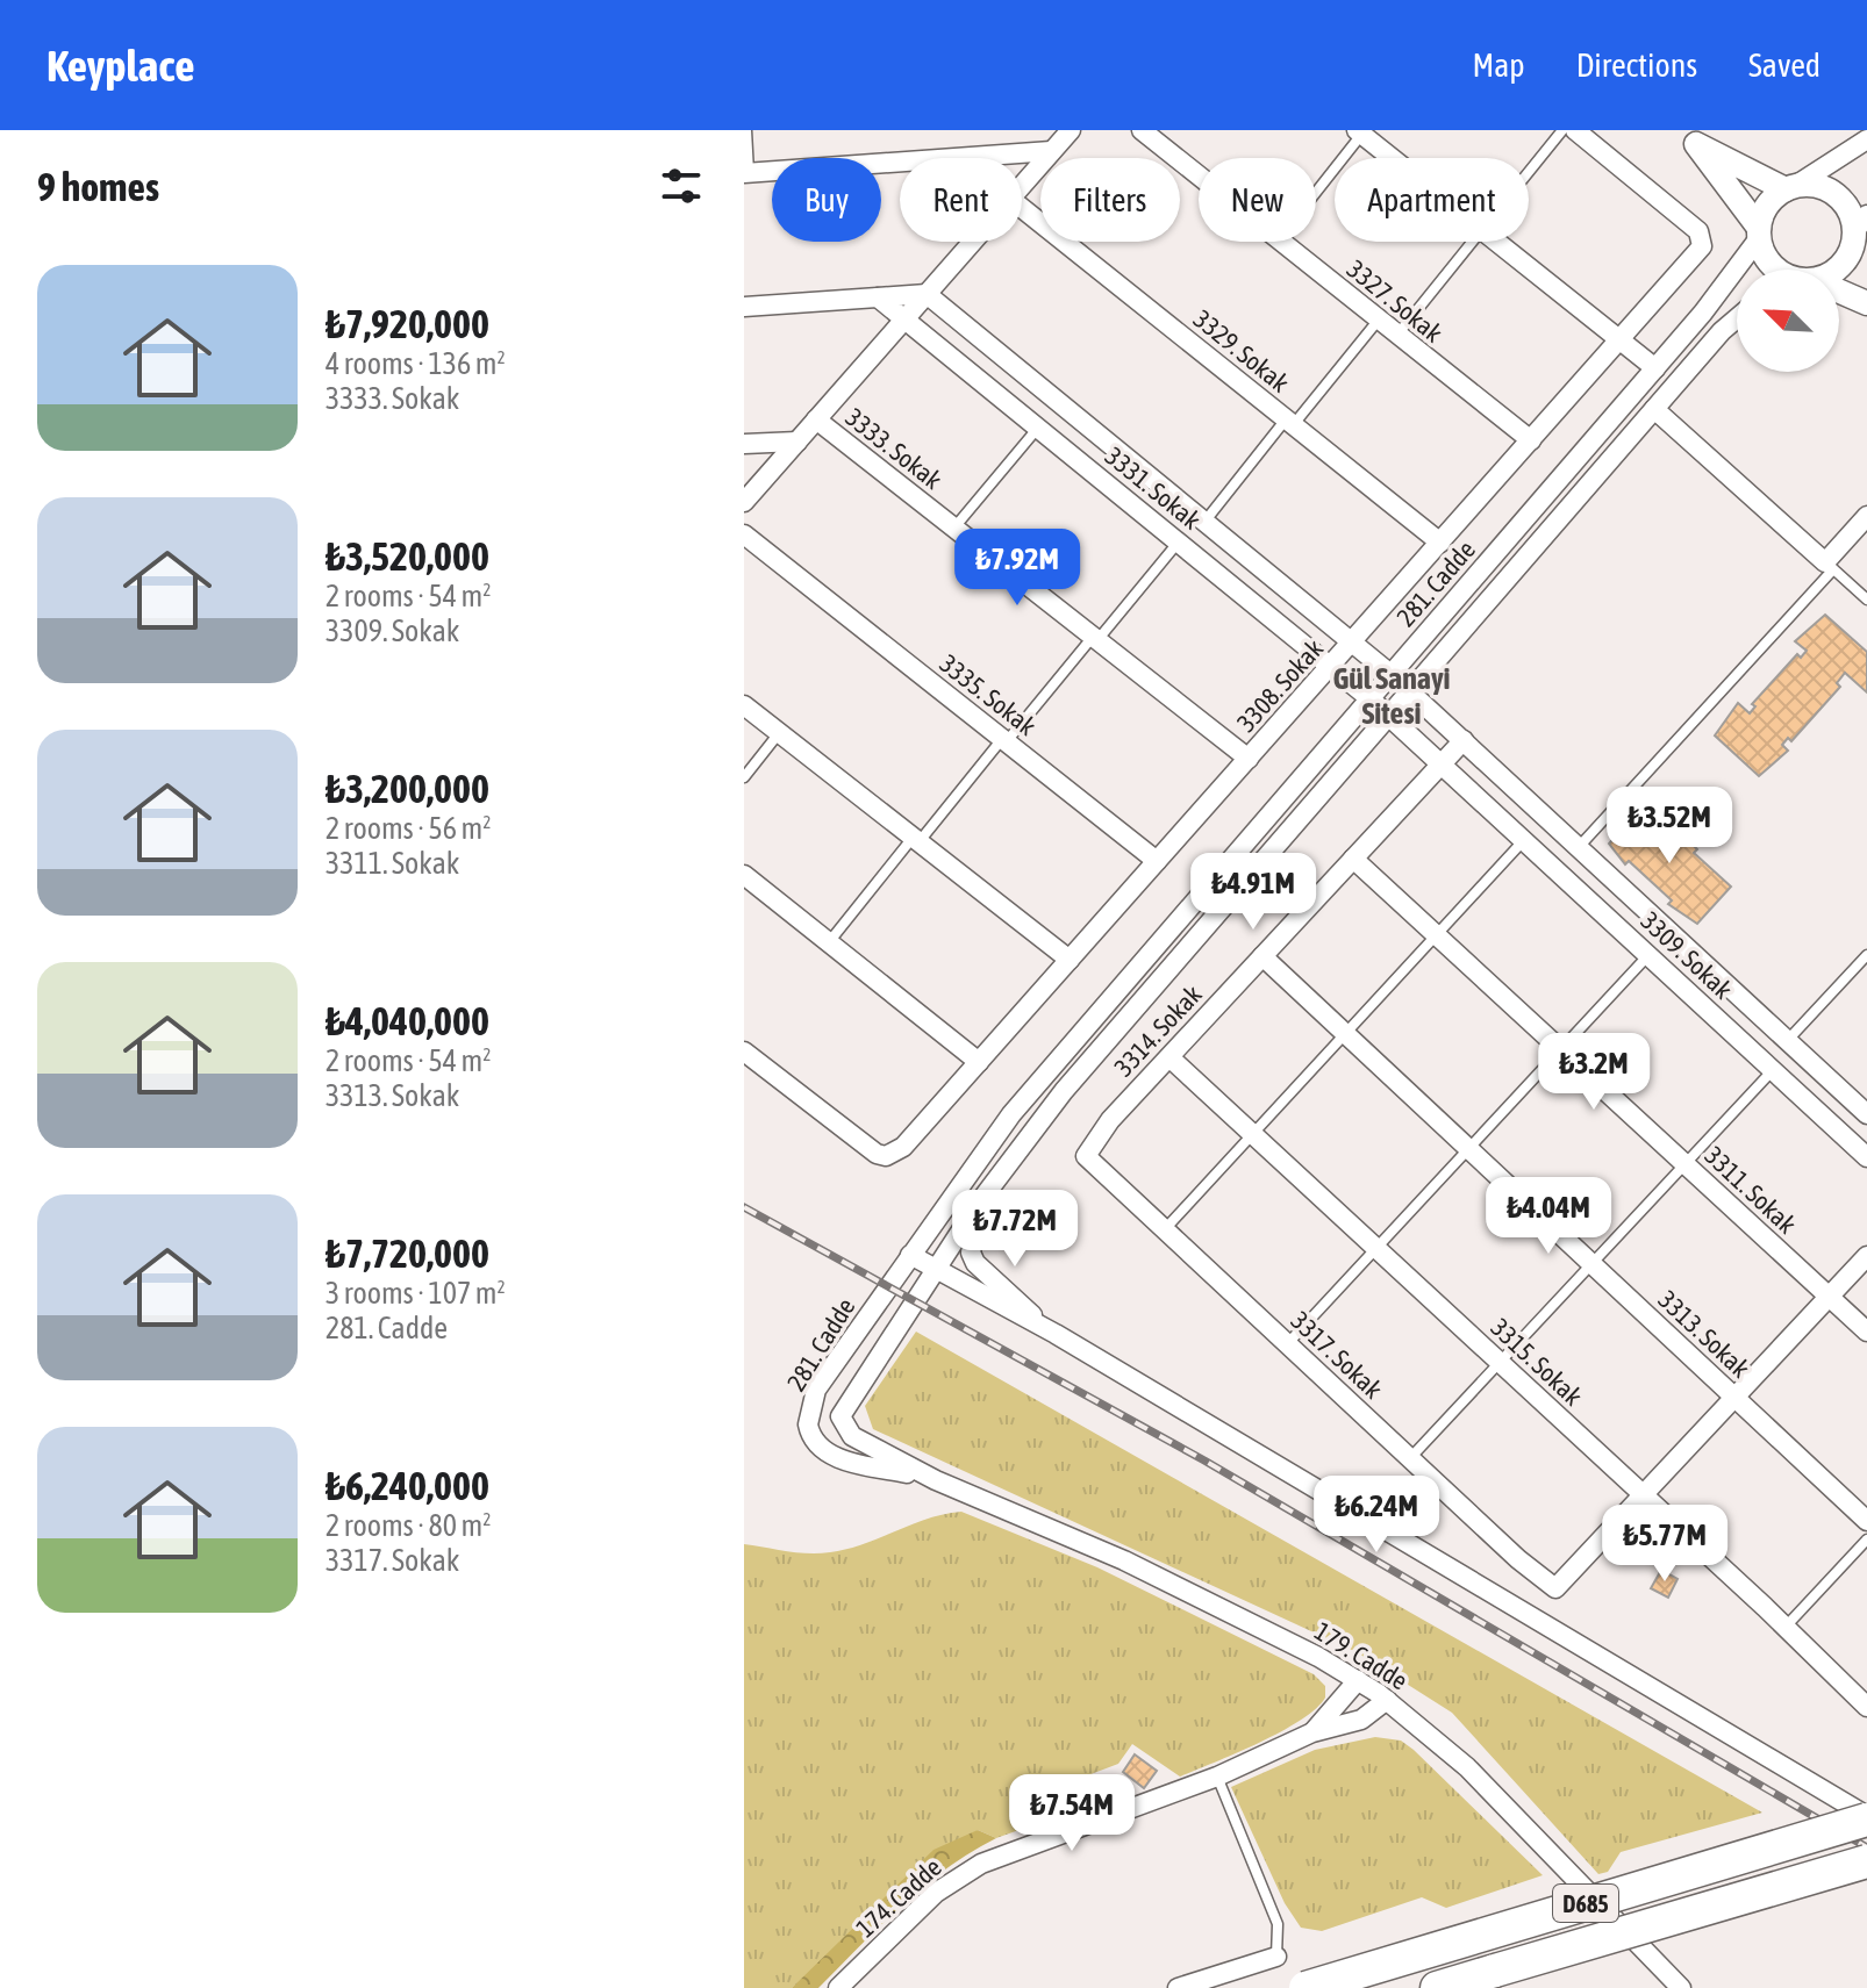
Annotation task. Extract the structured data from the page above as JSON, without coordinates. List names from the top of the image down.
{
  "streets": {
    "highway": ["D685"],
    "street": [
      "3327. Sokak",
      "3329. Sokak",
      "3333. Sokak",
      "3331. Sokak",
      "281. Cadde",
      "3308. Sokak",
      "3335. Sokak",
      "3309. Sokak",
      "3314. Sokak",
      "3311. Sokak",
      "3313. Sokak",
      "3317. Sokak",
      "3315. Sokak",
      "179. Cadde",
      "174. Cadde"
    ]
  },
  "crossings": [
    ["3327. Sokak", "3308. Sokak"],
    ["3329. Sokak", "3308. Sokak"],
    ["3333. Sokak", "3308. Sokak"],
    ["3331. Sokak", "281. Cadde"],
    ["3331. Sokak", "3308. Sokak"],
    ["3331. Sokak", "3309. Sokak"],
    ["281. Cadde", "3309. Sokak"],
    ["281. Cadde", "179. Cadde"],
    ["3308. Sokak", "3335. Sokak"],
    ["3309. Sokak", "3314. Sokak"],
    ["3314. Sokak", "3311. Sokak"],
    ["3314. Sokak", "3313. Sokak"],
    ["3314. Sokak", "3317. Sokak"],
    ["3314. Sokak", "3315. Sokak"],
    ["3317. Sokak", "3315. Sokak"]
  ],
  "districts": ["Gül Sanayi Sitesi"],
  "north": "top left",
  "page": {
    "header": "Keyplace",
    "nav": ["Map", "Directions", "Saved"],
    "heading": "9 homes",
    "chip": [
      "Buy",
      "Rent",
      "Filters",
      "New",
      "Apartment"
    ],
    "list": [
      {
        "name": "₺7,920,000",
        "note": "4 rooms · 136 m² · 3333. Sokak"
      },
      {
        "name": "₺3,520,000",
        "note": "2 rooms · 54 m² · 3309. Sokak"
      },
      {
        "name": "₺3,200,000",
        "note": "2 rooms · 56 m² · 3311. Sokak"
      },
      {
        "name": "₺4,040,000",
        "note": "2 rooms · 54 m² · 3313. Sokak"
      },
      {
        "name": "₺7,720,000",
        "note": "3 rooms · 107 m² · 281. Cadde"
      },
      {
        "name": "₺6,240,000",
        "note": "2 rooms · 80 m² · 3317. Sokak"
      }
    ],
    "price": [
      "₺7.92M",
      "₺3.52M",
      "₺4.91M",
      "₺3.2M",
      "₺4.04M",
      "₺7.72M",
      "₺6.24M",
      "₺5.77M",
      "₺7.54M"
    ]
  }
}
